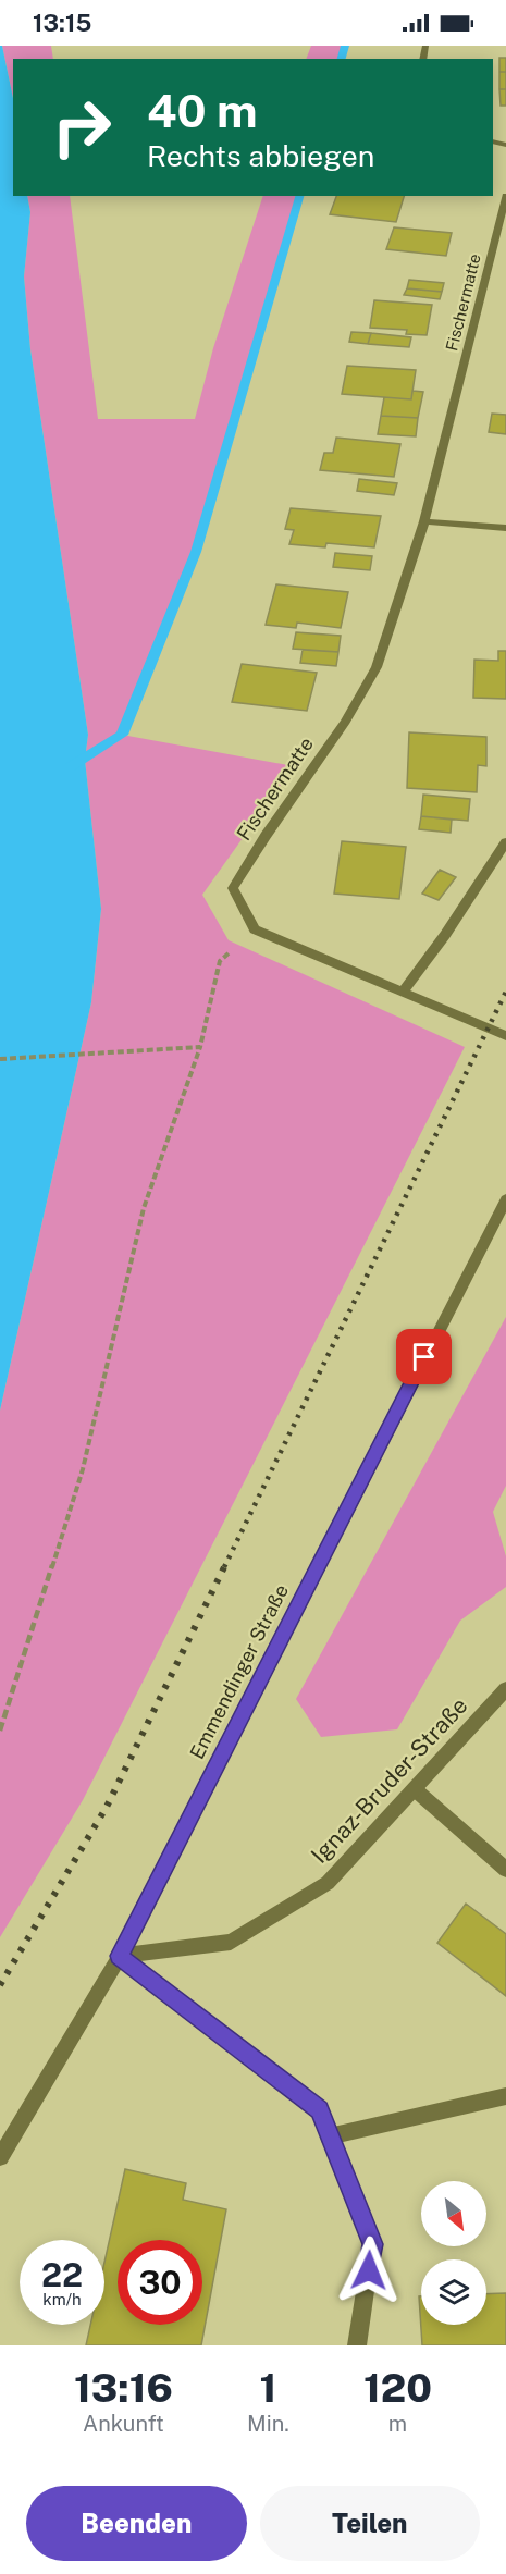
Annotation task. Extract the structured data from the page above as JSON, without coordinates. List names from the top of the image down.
{
  "streets": {
    "street": ["Fischermatte", "Emmendinger Straße", "Ignaz-Bruder-Straße"]
  },
  "crossings": [
    ["Emmendinger Straße", "Ignaz-Bruder-Straße"]
  ],
  "north": "bottom right",
  "page": {
    "status": "13:15",
    "turn": ["40 m", "Rechts abbiegen"],
    "speed": "22 km/h",
    "limit": "30",
    "eta": [
      "13:16",
      "Ankunft",
      "1",
      "Min.",
      "120",
      "m"
    ],
    "buttons": ["Beenden", "Teilen"]
  }
}
